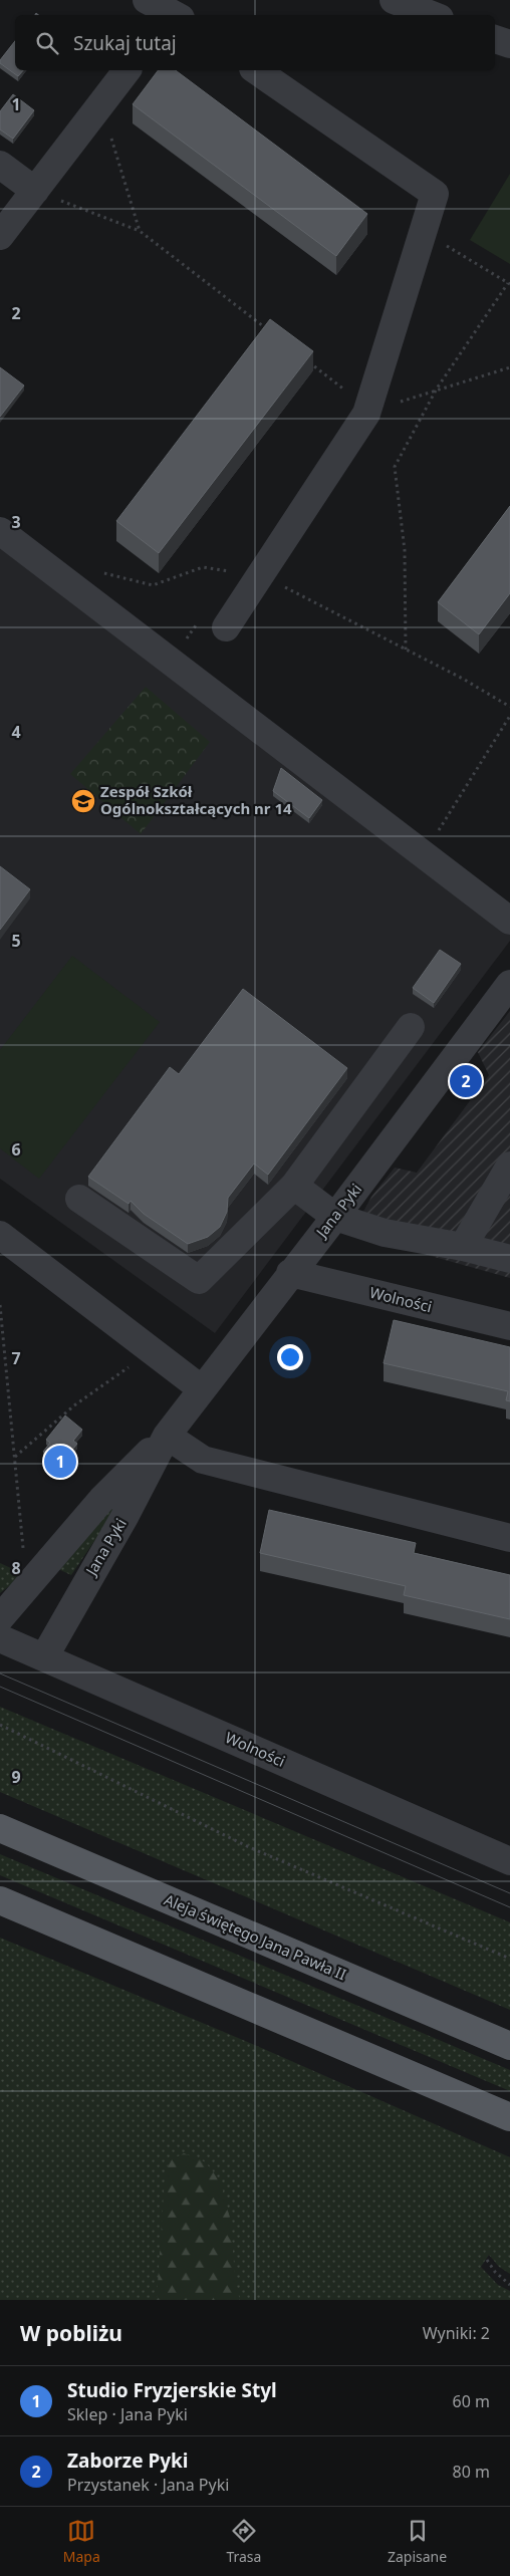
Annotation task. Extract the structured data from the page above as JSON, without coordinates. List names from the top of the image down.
{
  "streets": {
    "main road": ["Aleja świętego Jana Pawła II"],
    "street": ["Jana Pyki", "Wolności"]
  },
  "crossings": [
    ["Jana Pyki", "Wolności"]
  ],
  "places": {
    "school or university": ["Zespół Szkół Ogólnokształcących nr 14"]
  },
  "page": {
    "search": "Szukaj tutaj",
    "pins": ["2", "1"],
    "heading": ["W pobliżu", "Wyniki: 2"],
    "list": [
      {
        "mark": "1",
        "name": "Studio Fryzjerskie Styl",
        "note": "Sklep · Jana Pyki",
        "value": "60 m"
      },
      {
        "mark": "2",
        "name": "Zaborze Pyki",
        "note": "Przystanek · Jana Pyki",
        "value": "80 m"
      }
    ],
    "nav": ["Mapa", "Trasa", "Zapisane"]
  },
  "grid": {
    "rows": [
      "1",
      "2",
      "3",
      "4",
      "5",
      "6",
      "7",
      "8",
      "9"
    ]
  }
}
